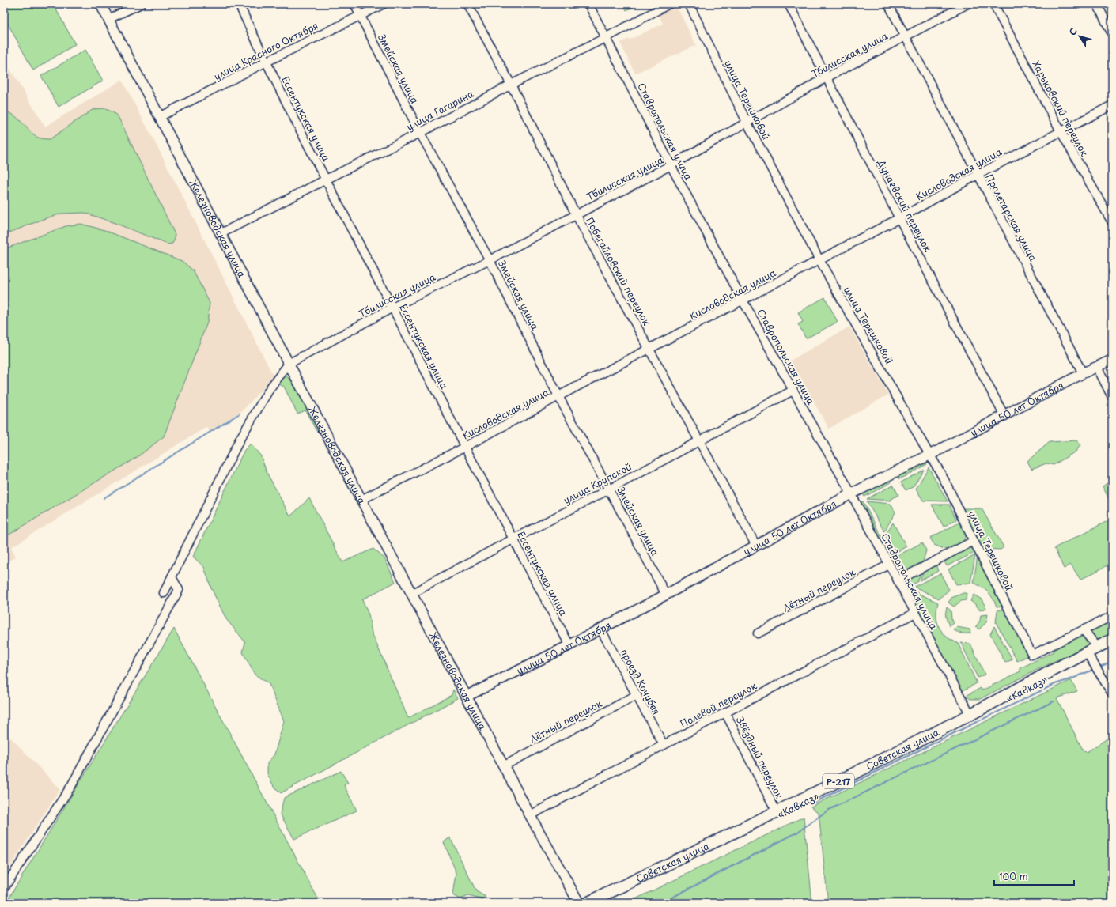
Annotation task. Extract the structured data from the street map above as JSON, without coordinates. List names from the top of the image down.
{
  "streets": {
    "highway": ["«Кавказ»", "Советская улица", "Р-217"],
    "main road": ["Железноводская улица", "улица 50 лет Октября"],
    "street": [
      "улица Красного Октября",
      "Тбилисская улица",
      "Змейская улица",
      "улица Терешковой",
      "Харьковский переулок",
      "улица Гагарина",
      "Ессентукская улица",
      "Ставропольская улица",
      "Кисловодская улица",
      "Дунаевский переулок",
      "Пролетарская улица",
      "Побегайловский переулок",
      "улица Крупской",
      "Лётный переулок",
      "проезд Кочубея",
      "Полевой переулок",
      "Звёздный переулок"
    ]
  },
  "crossings": [
    ["улица Красного Октября", "Змейская улица"],
    ["улица Красного Октября", "Ессентукская улица"],
    ["улица Красного Октября", "Железноводская улица"],
    ["Тбилисская улица", "Змейская улица"],
    ["Тбилисская улица", "улица Терешковой"],
    ["Тбилисская улица", "Ессентукская улица"],
    ["Тбилисская улица", "Ставропольская улица"],
    ["Тбилисская улица", "Дунаевский переулок"],
    ["Тбилисская улица", "Пролетарская улица"],
    ["Тбилисская улица", "Железноводская улица"],
    ["Тбилисская улица", "Побегайловский переулок"],
    ["Змейская улица", "улица Гагарина"],
    ["Змейская улица", "Кисловодская улица"],
    ["Змейская улица", "улица 50 лет Октября"],
    ["Змейская улица", "улица Крупской"],
    ["улица Терешковой", "Кисловодская улица"],
    ["улица Терешковой", "улица 50 лет Октября"],
    ["Харьковский переулок", "Кисловодская улица"],
    ["улица Гагарина", "Ессентукская улица"],
    ["улица Гагарина", "Ставропольская улица"],
    ["улица Гагарина", "Железноводская улица"],
    ["улица Гагарина", "Побегайловский переулок"],
    ["Ессентукская улица", "Кисловодская улица"],
    ["Ессентукская улица", "улица 50 лет Октября"],
    ["Ессентукская улица", "улица Крупской"],
    ["Ставропольская улица", "Кисловодская улица"],
    ["Ставропольская улица", "улица 50 лет Октября"],
    ["Ставропольская улица", "улица Крупской"],
    ["Ставропольская улица", "Лётный переулок"],
    ["Ставропольская улица", "«Кавказ»"],
    ["Ставропольская улица", "Полевой переулок"],
    ["Ставропольская улица", "Советская улица"],
    ["Кисловодская улица", "Дунаевский переулок"],
    ["Кисловодская улица", "Пролетарская улица"],
    ["Кисловодская улица", "Железноводская улица"],
    ["Кисловодская улица", "Побегайловский переулок"],
    ["Дунаевский переулок", "улица 50 лет Октября"],
    ["Пролетарская улица", "улица 50 лет Октября"],
    ["Железноводская улица", "улица 50 лет Октября"],
    ["Железноводская улица", "улица Крупской"],
    ["Железноводская улица", "Лётный переулок"],
    ["Железноводская улица", "Полевой переулок"],
    ["Побегайловский переулок", "улица 50 лет Октября"],
    ["Побегайловский переулок", "улица Крупской"],
    ["улица 50 лет Октября", "проезд Кочубея"],
    ["Лётный переулок", "проезд Кочубея"],
    ["проезд Кочубея", "Полевой переулок"],
    ["«Кавказ»", "Советская улица"],
    ["Полевой переулок", "Звёздный переулок"],
    ["Советская улица", "Звёздный переулок"],
    ["Советская улица", "Р-217"]
  ],
  "scale_bar": "100 m",
  "north": "top left"
}
